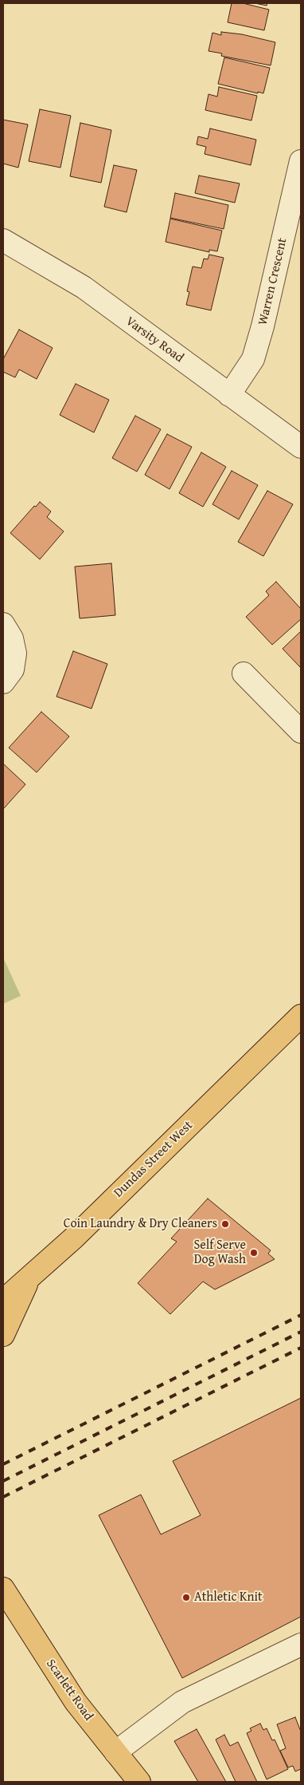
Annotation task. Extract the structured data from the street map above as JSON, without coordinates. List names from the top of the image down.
{
  "streets": {
    "main road": ["Dundas Street West", "Scarlett Road"],
    "street": ["Warren Crescent", "Varsity Road"]
  },
  "crossings": [
    ["Warren Crescent", "Varsity Road"]
  ],
  "places": ["Coin Laundry & Dry Cleaners", "Self Serve Dog Wash", "Athletic Knit"]
}
